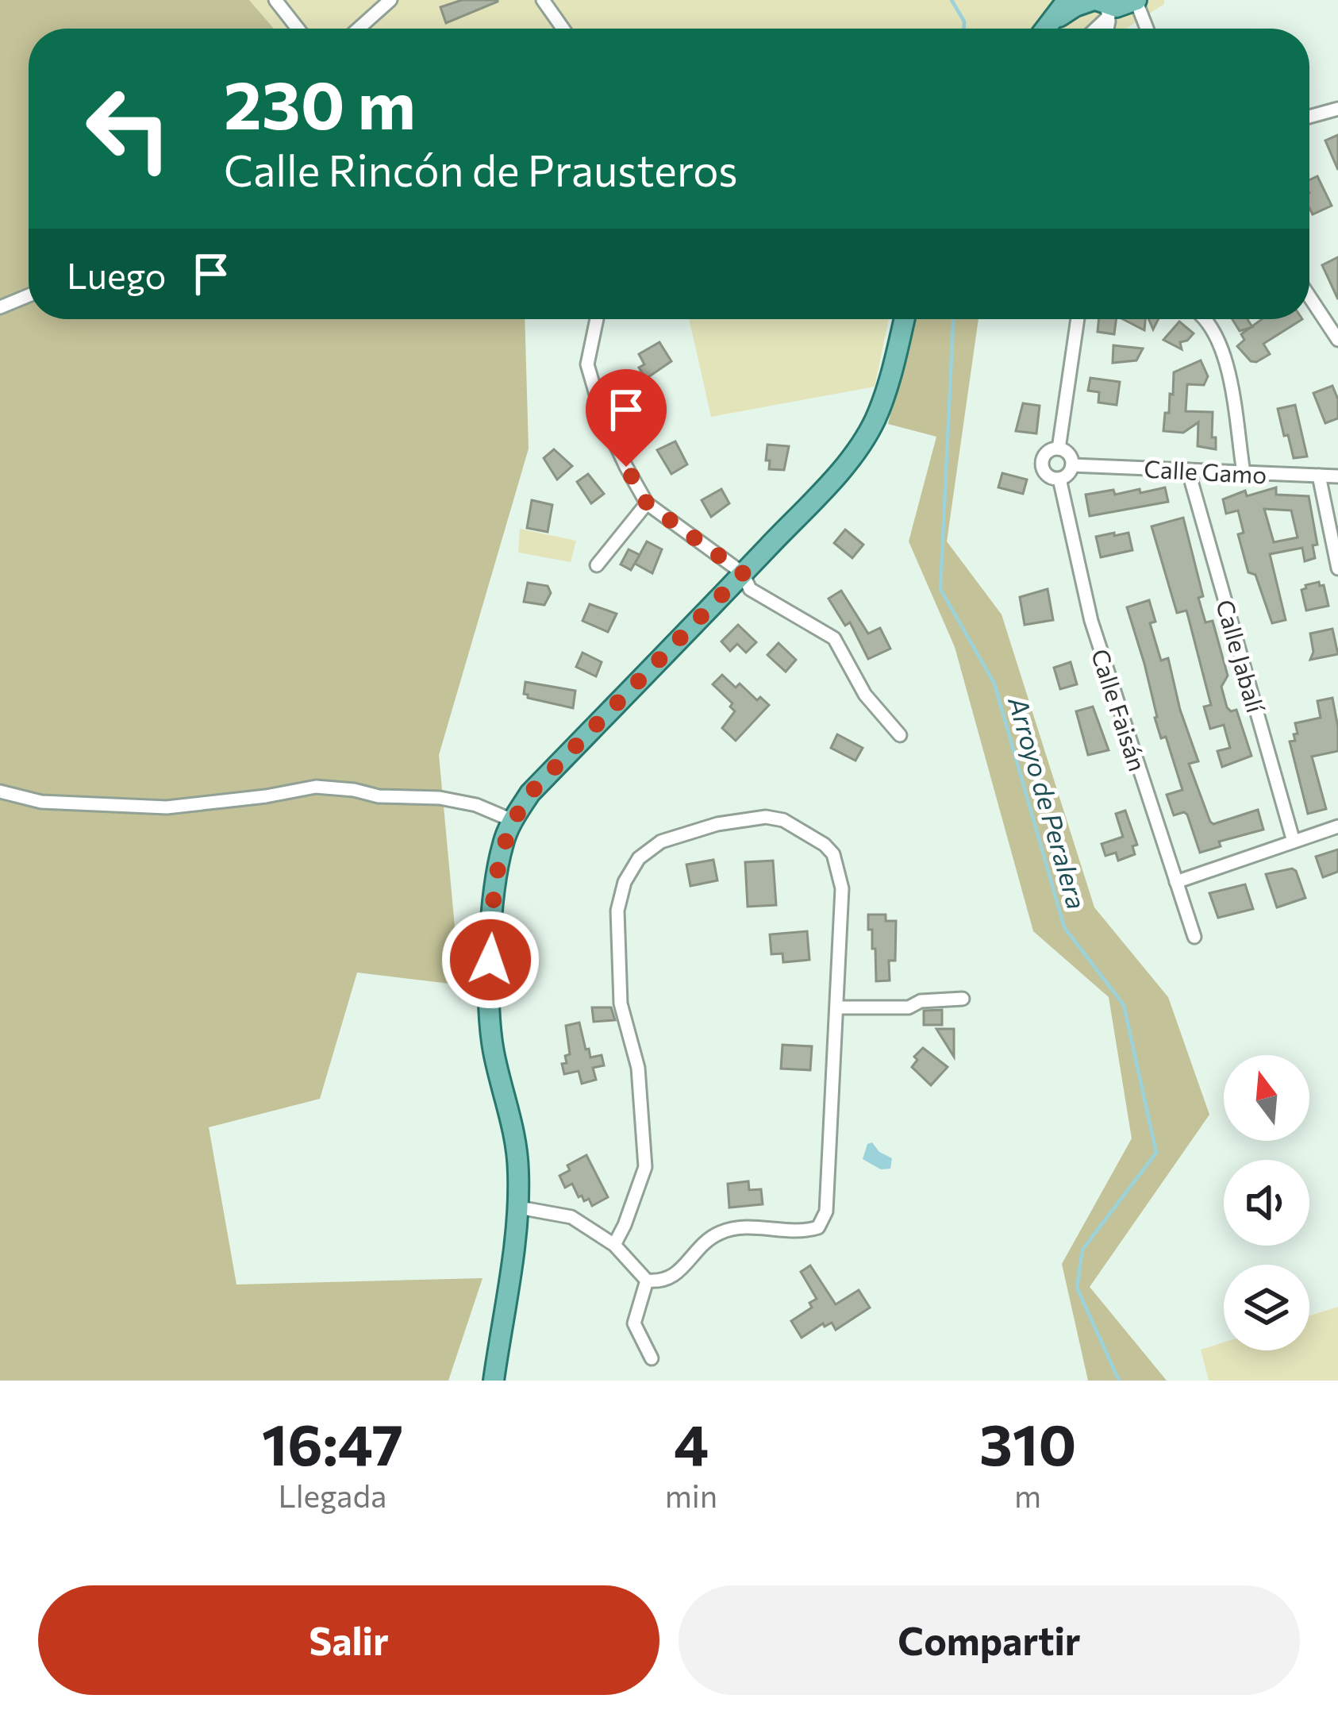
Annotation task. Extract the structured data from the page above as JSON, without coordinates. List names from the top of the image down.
{
  "streets": {
    "street": ["Calle Gamo", "Calle Jabalí", "Calle Faisán"]
  },
  "crossings": [
    ["Calle Gamo", "Calle Jabalí"],
    ["Calle Gamo", "Calle Faisán"]
  ],
  "water": ["Arroyo de Peralera"],
  "north": "top",
  "page": {
    "turn": ["230 m", "Calle Rincón de Prausteros"],
    "then": "Luego",
    "eta": [
      "16:47",
      "Llegada",
      "4",
      "min",
      "310",
      "m"
    ],
    "buttons": ["Salir", "Compartir"]
  }
}
